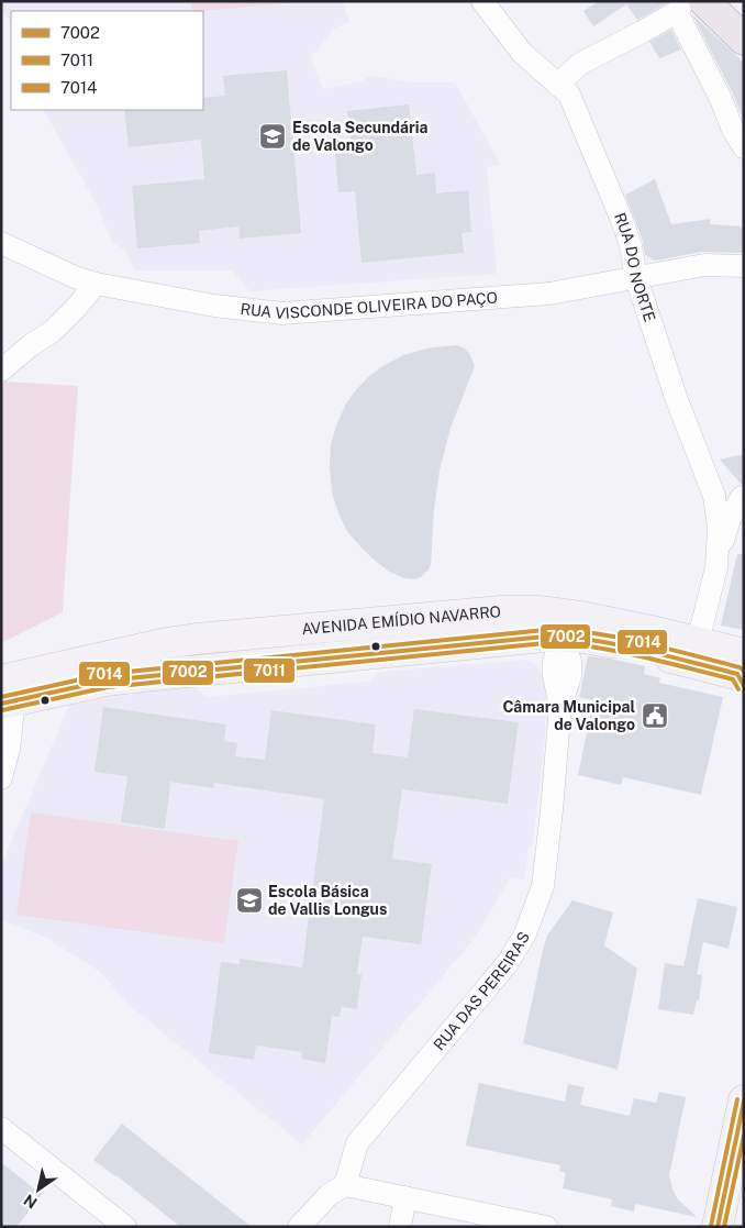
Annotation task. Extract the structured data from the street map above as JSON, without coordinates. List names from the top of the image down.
{
  "streets": {
    "main road": ["AVENIDA EMÍDIO NAVARRO"],
    "street": ["RUA DO NORTE", "RUA VISCONDE OLIVEIRA DO PAÇO", "RUA DAS PEREIRAS"]
  },
  "crossings": [
    ["RUA DO NORTE", "RUA VISCONDE OLIVEIRA DO PAÇO"],
    ["RUA DO NORTE", "AVENIDA EMÍDIO NAVARRO"],
    ["AVENIDA EMÍDIO NAVARRO", "RUA DAS PEREIRAS"]
  ],
  "places": {
    "school or university": ["Escola Secundária de Valongo", "Escola Básica de Vallis Longus"],
    "public building": ["Câmara Municipal de Valongo"]
  },
  "lines": ["transit line 7014", "transit line 7002", "transit line 7011"],
  "legend": ["7002", "7011", "7014"],
  "north": "bottom left"
}
